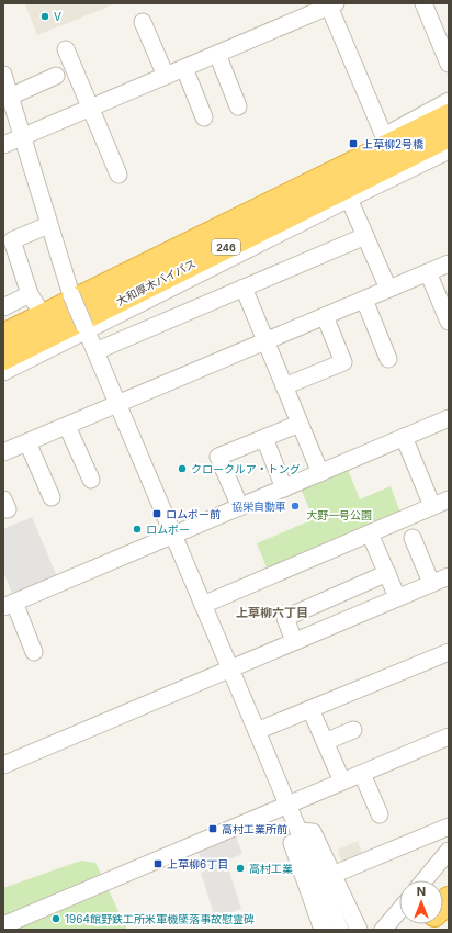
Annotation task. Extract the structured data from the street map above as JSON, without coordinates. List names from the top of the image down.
{
  "streets": {
    "highway": ["246", "大和厚木バイパス"]
  },
  "districts": ["上草柳六丁目"],
  "parks": ["大野一号公園"],
  "places": {
    "other": [
      "Ⅴ",
      "クロークルア・トング",
      "協栄自動車",
      "ロムポー",
      "高村工業",
      "1964館野鉄工所米軍機墜落事故慰霊碑"
    ],
    "transit": [
      "上草柳2号橋",
      "ロムポー前",
      "高村工業所前",
      "上草柳6丁目"
    ]
  },
  "north": "top"
}
